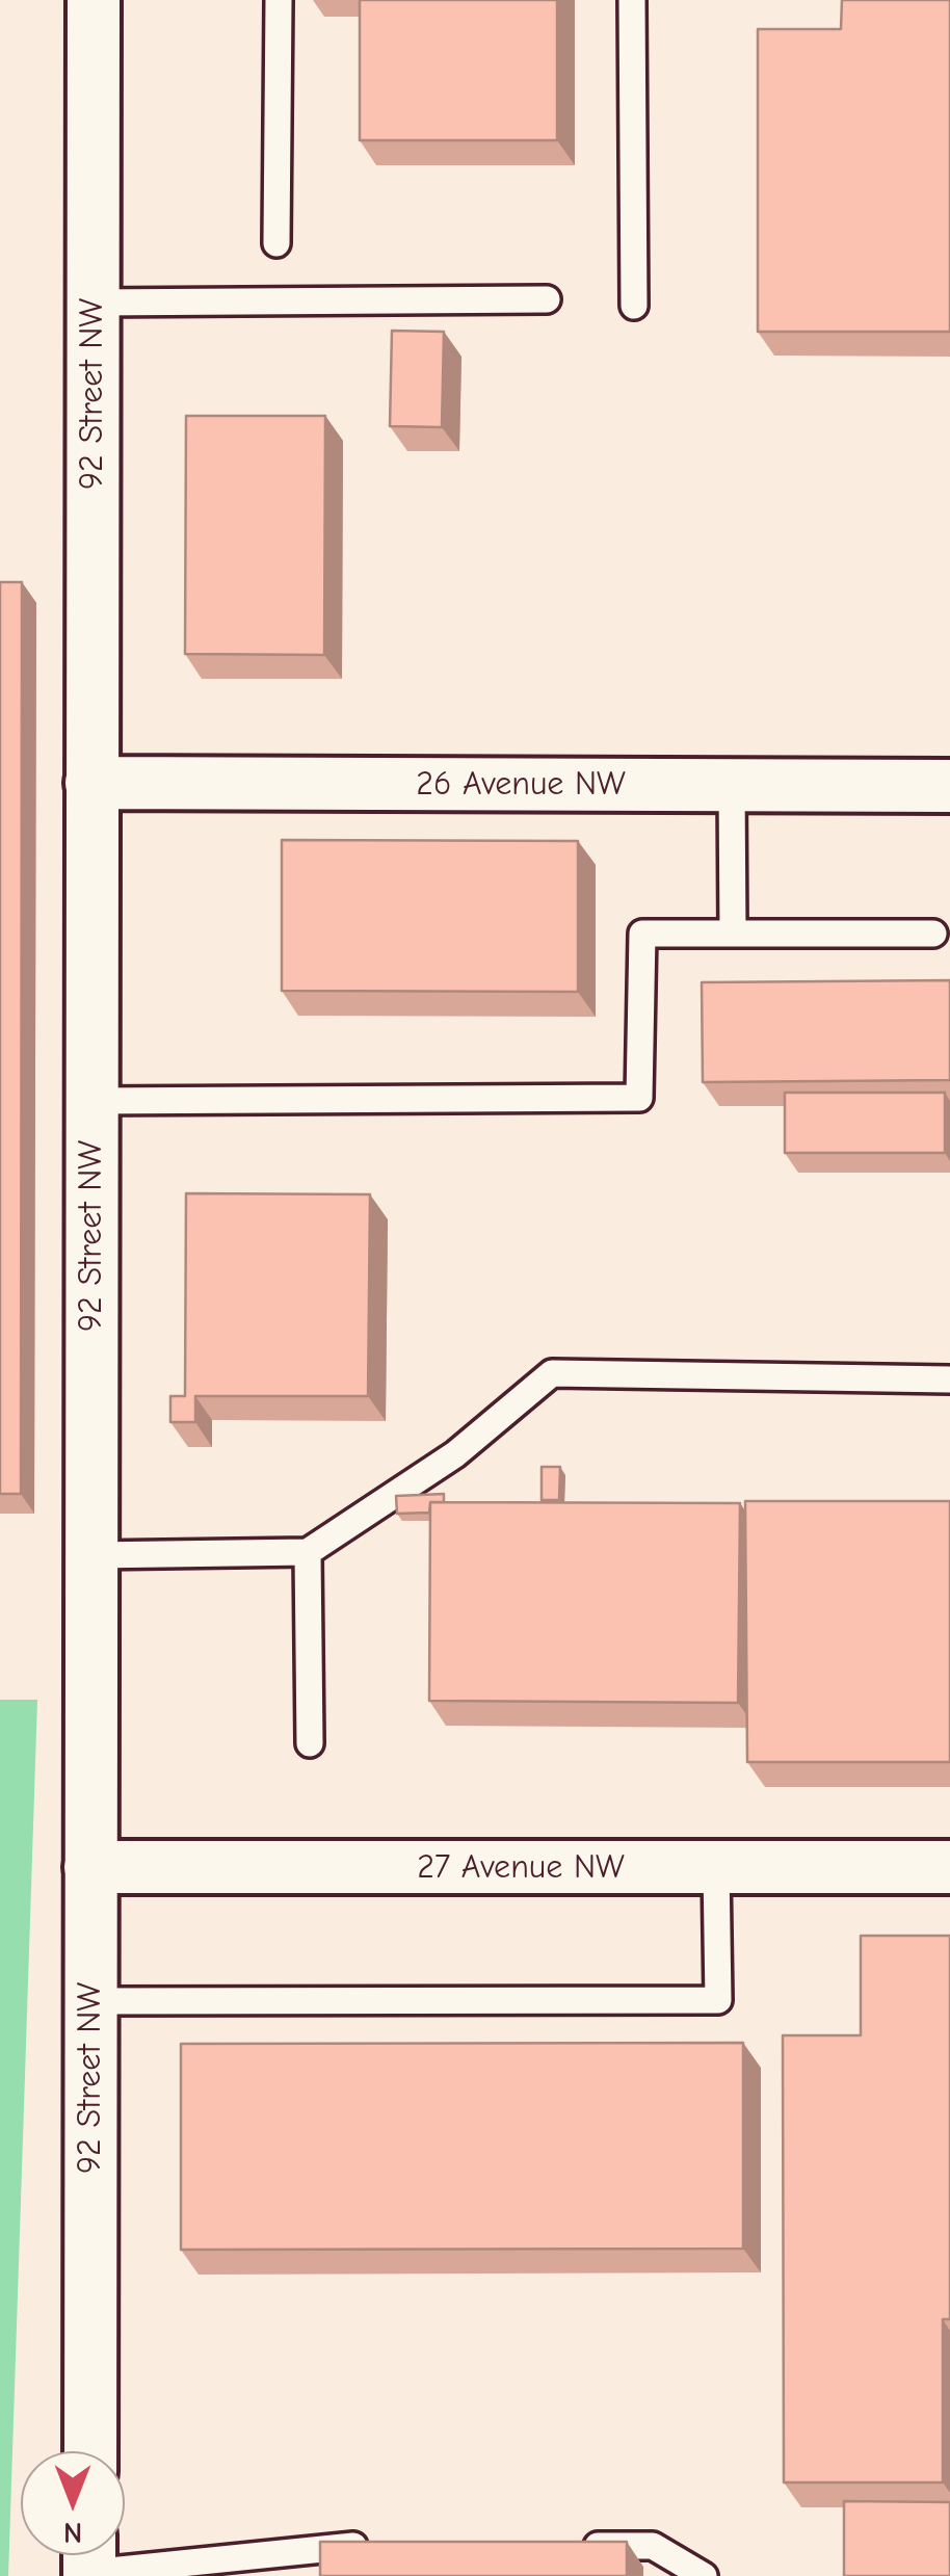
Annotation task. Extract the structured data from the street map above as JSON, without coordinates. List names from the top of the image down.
{
  "streets": {
    "street": ["92 Street NW", "26 Avenue NW", "27 Avenue NW"]
  },
  "crossings": [
    ["92 Street NW", "26 Avenue NW"],
    ["92 Street NW", "27 Avenue NW"]
  ],
  "north": "bottom"
}
